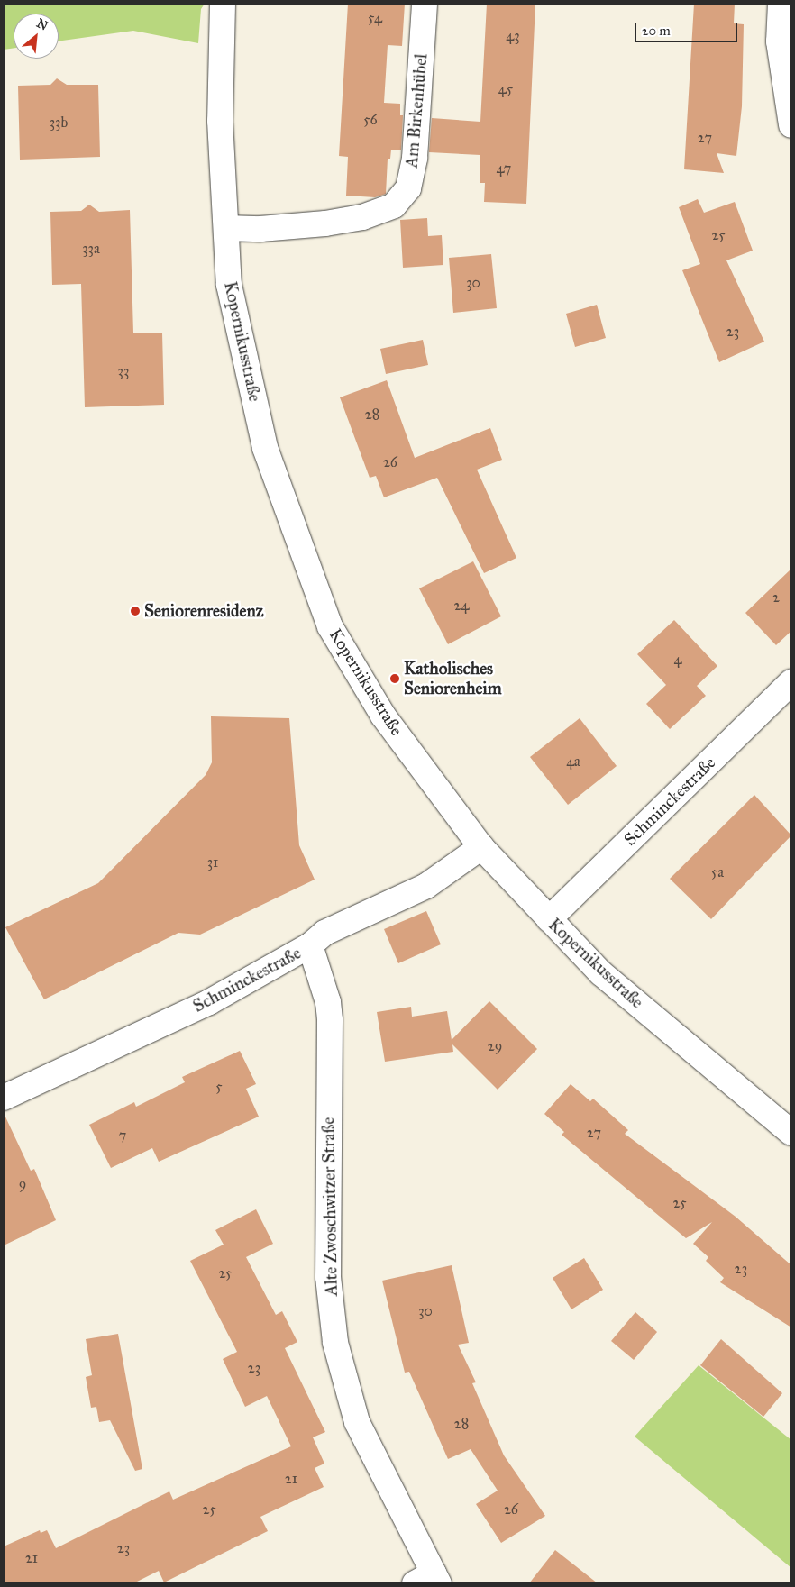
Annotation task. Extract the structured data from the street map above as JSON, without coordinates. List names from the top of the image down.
{
  "streets": {
    "street": [
      "Am Birkenhübel",
      "Kopernikusstraße",
      "Schminckestraße",
      "Alte Zwoschwitzer Straße"
    ]
  },
  "crossings": [
    ["Am Birkenhübel", "Kopernikusstraße"],
    ["Kopernikusstraße", "Schminckestraße"],
    ["Schminckestraße", "Alte Zwoschwitzer Straße"]
  ],
  "places": ["Seniorenresidenz", "Katholisches Seniorenheim"],
  "house_numbers": [
    "54",
    "43",
    "45",
    "56",
    "33b",
    "27",
    "47",
    "25",
    "33a",
    "30",
    "23",
    "33",
    "28",
    "26",
    "2",
    "24",
    "4",
    "4a",
    "31",
    "5a",
    "29",
    "5",
    "27",
    "7",
    "9",
    "25",
    "23",
    "25",
    "30",
    "23",
    "28",
    "21",
    "25",
    "26",
    "23",
    "21"
  ],
  "scale_bar": "20 m",
  "north": "top right"
}
